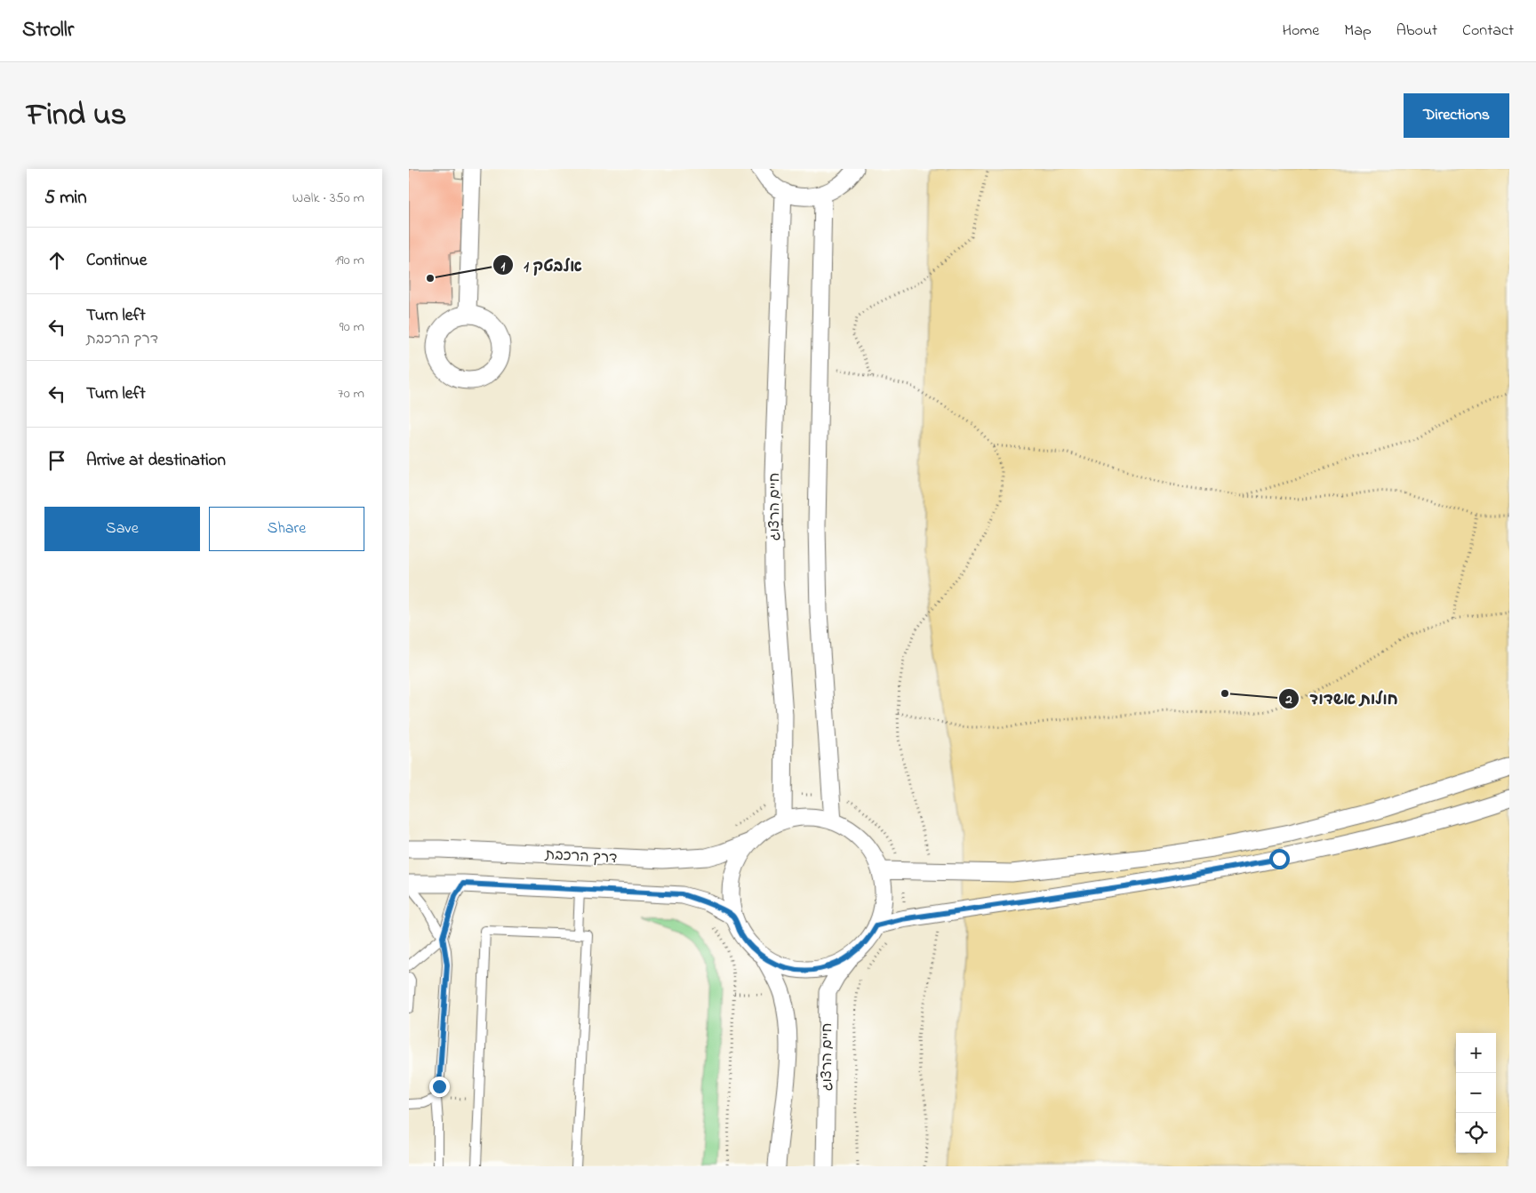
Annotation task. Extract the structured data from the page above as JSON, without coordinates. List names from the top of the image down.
{
  "streets": {
    "street": ["חיים הרצוג", "דרך הרכבת"]
  },
  "crossings": [
    ["חיים הרצוג", "דרך הרכבת"]
  ],
  "places": ["אלבטק 1", "חולות אשדוד"],
  "page": {
    "header": "Strollr",
    "nav": [
      "Home",
      "Map",
      "About",
      "Contact"
    ],
    "title": "Find us",
    "buttons": [
      "Directions",
      ["Save", "Share"]
    ],
    "heading": ["5 min", "Walk · 350 m"],
    "list": [
      ["Continue", "190 m"],
      ["Turn left", "דרך הרכבת", "90 m"],
      ["Turn left", "70 m"],
      "Arrive at destination"
    ],
    "map_buttons": ["+", "−"]
  }
}
